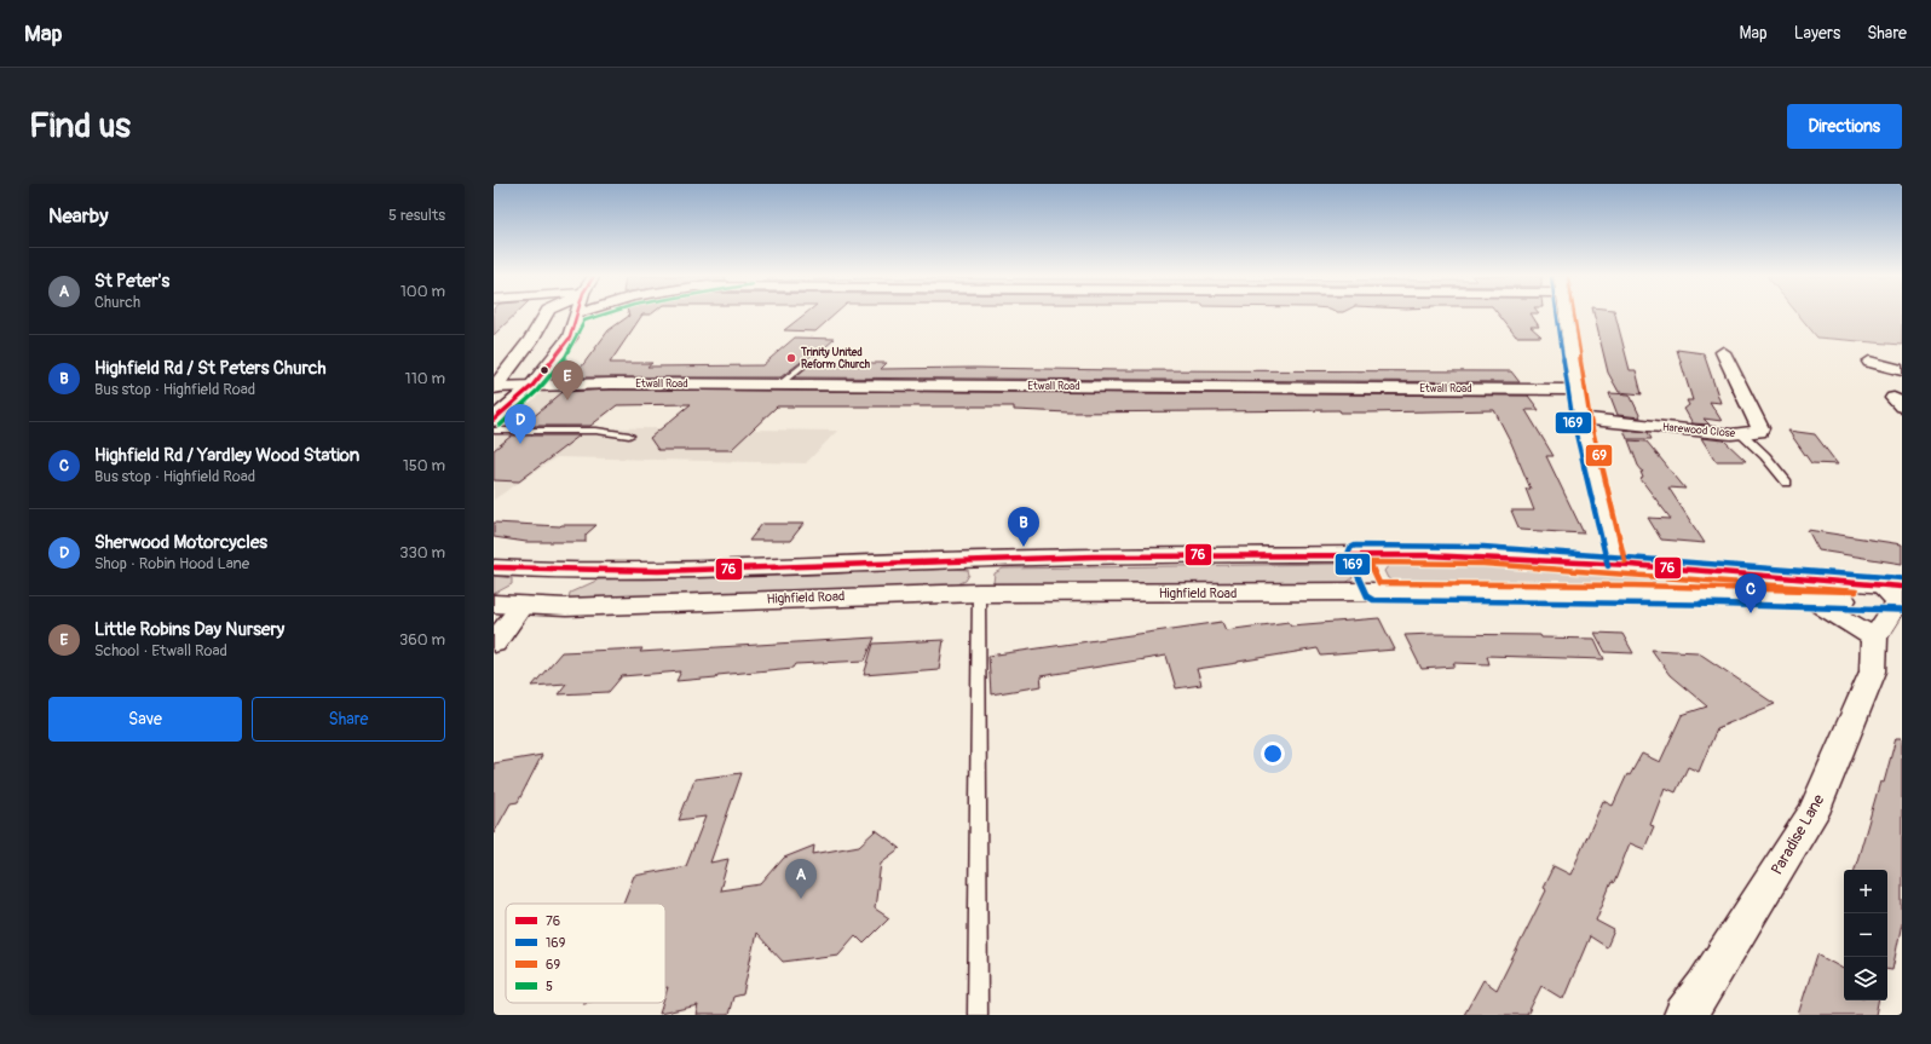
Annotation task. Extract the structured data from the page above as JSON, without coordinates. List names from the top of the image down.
{
  "streets": {
    "street": [
      "Etwall Road",
      "Harewood Close",
      "Highfield Road",
      "Paradise Lane"
    ]
  },
  "places": ["Trinity United Reform Church"],
  "lines": [
    "transit line 76",
    "transit line 169",
    "transit line 69",
    "transit line 5"
  ],
  "legend": [
    "76",
    "169",
    "69",
    "5"
  ],
  "page": {
    "header": "Map",
    "nav": ["Map", "Layers", "Share"],
    "buttons": [
      "Directions",
      ["Save", "Share"]
    ],
    "title": "Find us",
    "heading": ["Nearby", "5 results"],
    "list": [
      {
        "mark": "A",
        "name": "St Peter's",
        "note": "Church",
        "value": "100 m"
      },
      {
        "mark": "B",
        "name": "Highfield Rd / St Peters Church",
        "note": "Bus stop · Highfield Road",
        "value": "110 m"
      },
      {
        "mark": "C",
        "name": "Highfield Rd / Yardley Wood Station",
        "note": "Bus stop · Highfield Road",
        "value": "150 m"
      },
      {
        "mark": "D",
        "name": "Sherwood Motorcycles",
        "note": "Shop · Robin Hood Lane",
        "value": "330 m"
      },
      {
        "mark": "E",
        "name": "Little Robins Day Nursery",
        "note": "School · Etwall Road",
        "value": "360 m"
      }
    ],
    "pins": [
      "E",
      "D",
      "B",
      "C",
      "A"
    ],
    "map_buttons": ["+", "−"]
  }
}
